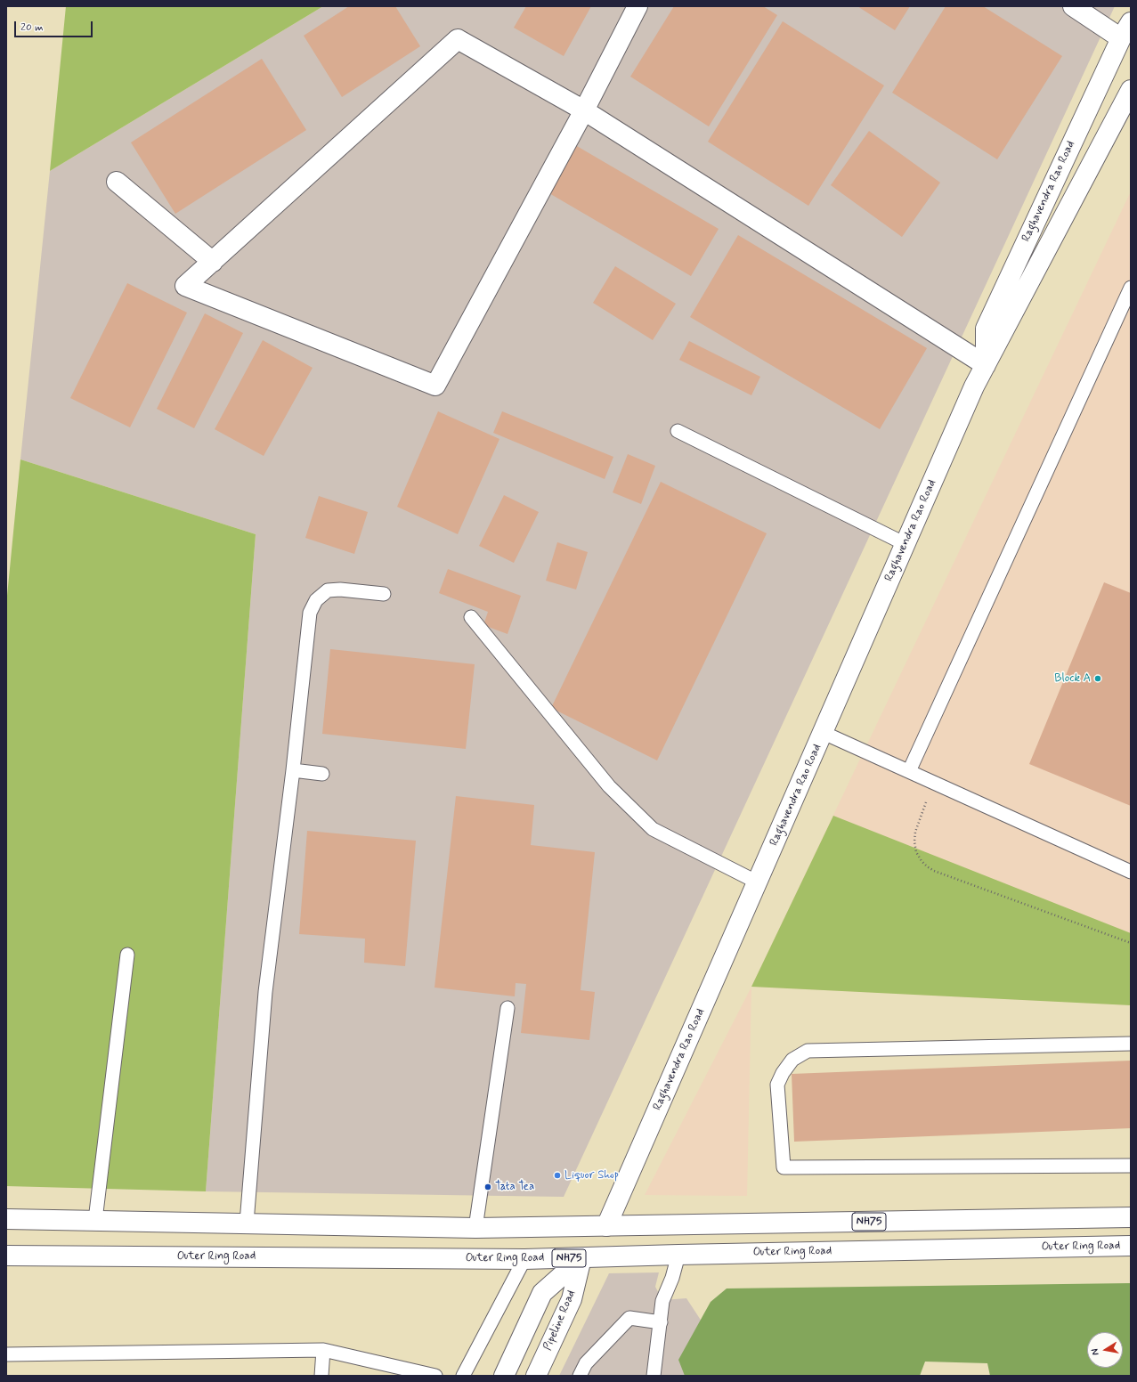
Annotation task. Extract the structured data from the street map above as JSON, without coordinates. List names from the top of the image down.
{
  "streets": {
    "main road": [
      "Raghavendra Rao Road",
      "NH75",
      "Outer Ring Road",
      "Pipeline Road"
    ]
  },
  "crossings": [
    ["Raghavendra Rao Road", "NH75"],
    ["Outer Ring Road", "Pipeline Road"]
  ],
  "places": ["Block A", "Liquor Shop", "Tata Tea"],
  "scale_bar": "20 m",
  "north": "left"
}
